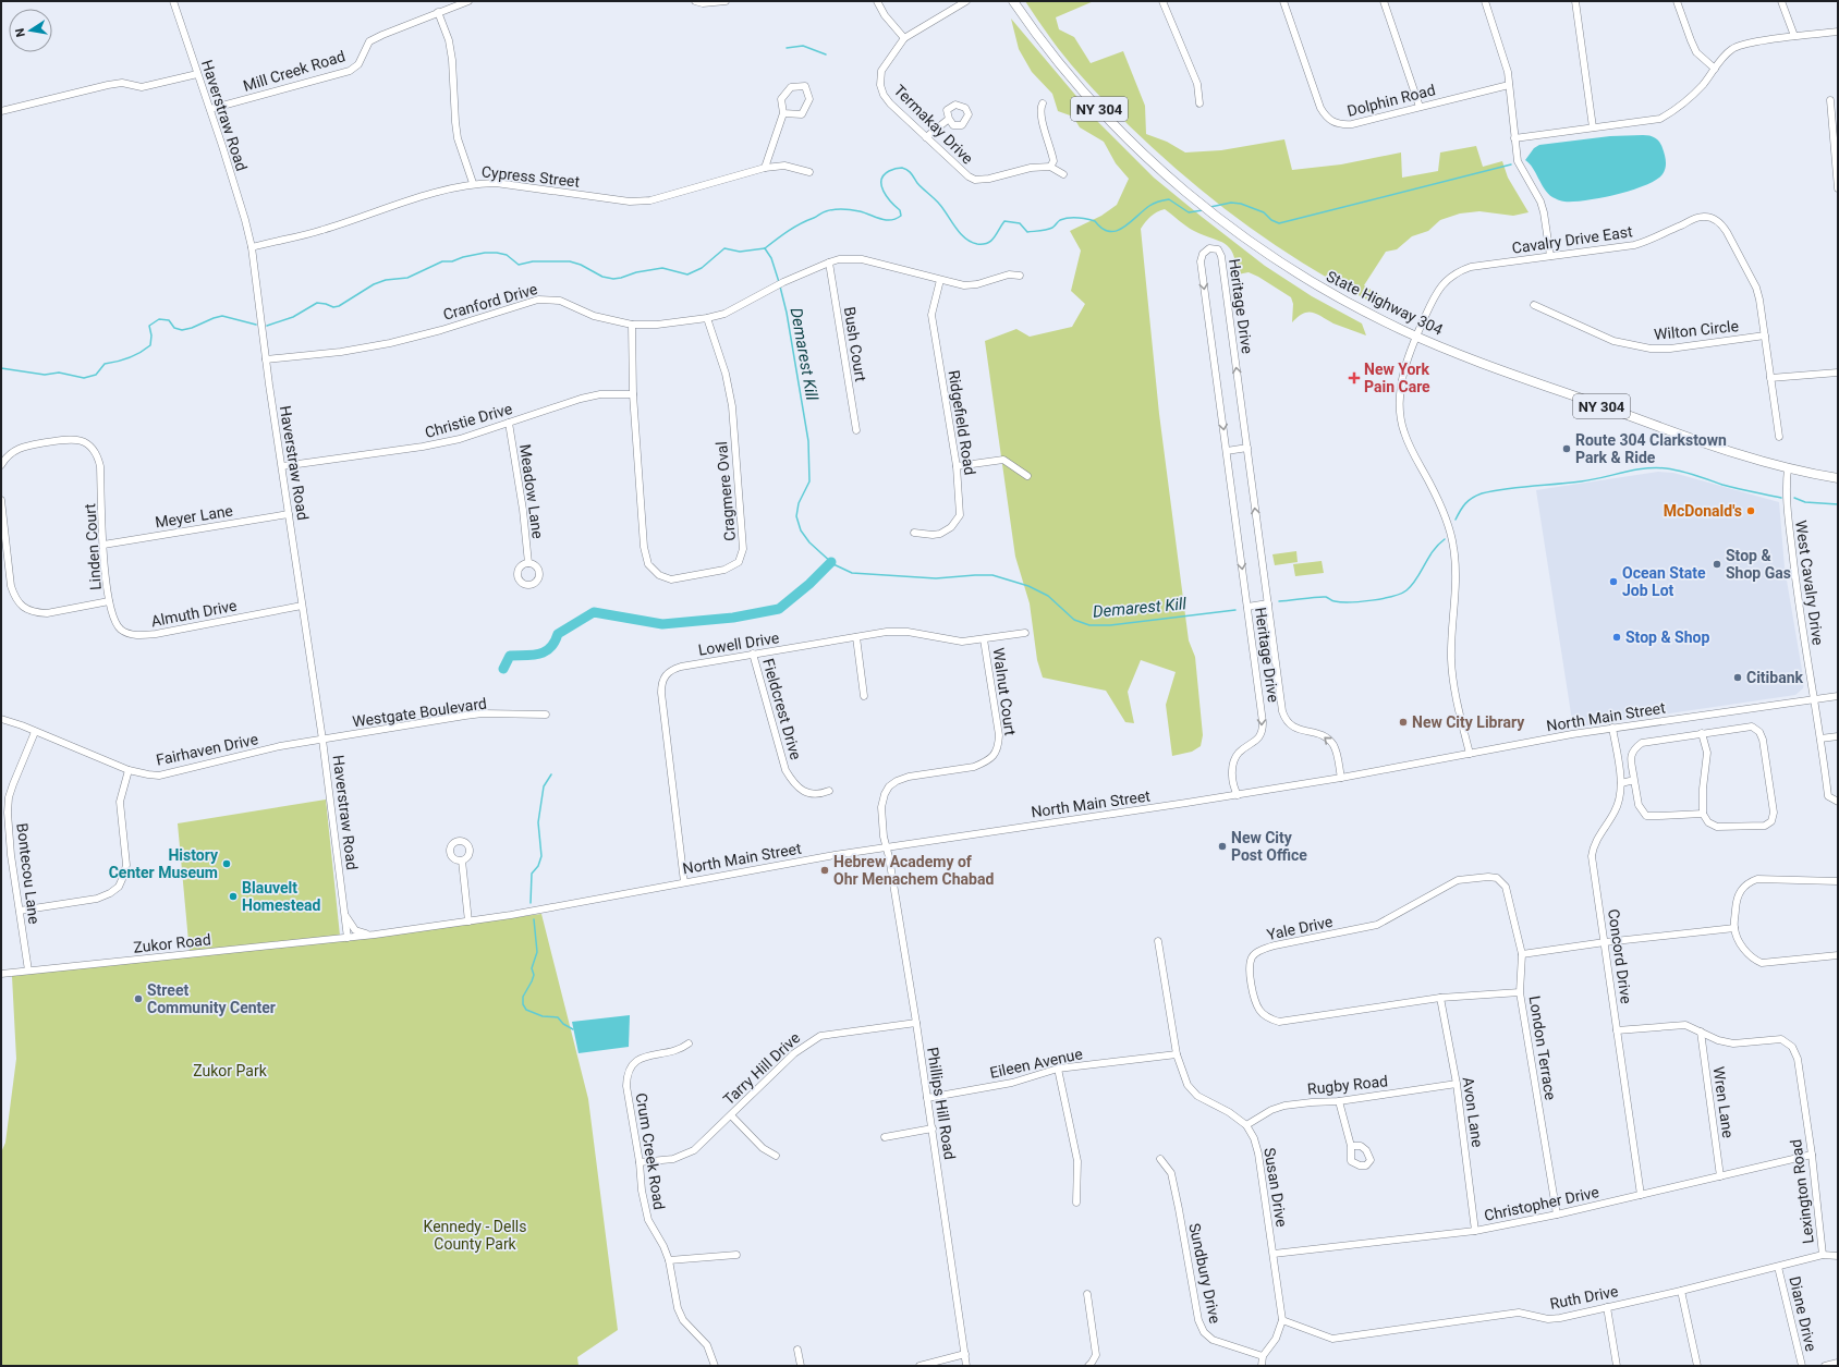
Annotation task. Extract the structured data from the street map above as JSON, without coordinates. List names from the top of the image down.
{
  "streets": {
    "main road": ["NY 304", "State Highway 304"],
    "street": [
      "Mill Creek Road",
      "Dolphin Road",
      "Haverstraw Road",
      "Termakay Drive",
      "Cypress Street",
      "Cavalry Drive East",
      "Cranford Drive",
      "Heritage Drive",
      "Wilton Circle",
      "Bush Court",
      "Christie Drive",
      "Ridgefield Road",
      "Meadow Lane",
      "Cragmere Oval",
      "Meyer Lane",
      "Linden Court",
      "West Cavalry Drive",
      "Almuth Drive",
      "Lowell Drive",
      "Walnut Court",
      "Fieldcrest Drive",
      "Westgate Boulevard",
      "North Main Street",
      "Fairhaven Drive",
      "Bontecou Lane",
      "Yale Drive",
      "Zukor Road",
      "Concord Drive",
      "London Terrace",
      "Eileen Avenue",
      "Tarry Hill Drive",
      "Rugby Road",
      "Wren Lane",
      "Phillips Hill Road",
      "Avon Lane",
      "Crum Creek Road",
      "Susan Drive",
      "Lexington Road",
      "Christopher Drive",
      "Sundbury Drive",
      "Ruth Drive",
      "Diane Drive"
    ]
  },
  "crossings": [
    ["Mill Creek Road", "Haverstraw Road"],
    ["Haverstraw Road", "Cypress Street"],
    ["Haverstraw Road", "Cranford Drive"],
    ["Haverstraw Road", "Christie Drive"],
    ["Haverstraw Road", "Meyer Lane"],
    ["Haverstraw Road", "Almuth Drive"],
    ["Haverstraw Road", "Westgate Boulevard"],
    ["Haverstraw Road", "North Main Street"],
    ["Haverstraw Road", "Fairhaven Drive"],
    ["Haverstraw Road", "Zukor Road"],
    ["Cavalry Drive East", "State Highway 304"],
    ["Cavalry Drive East", "Wilton Circle"],
    ["Cavalry Drive East", "North Main Street"],
    ["Cranford Drive", "Bush Court"],
    ["Cranford Drive", "Ridgefield Road"],
    ["Cranford Drive", "Cragmere Oval"],
    ["State Highway 304", "West Cavalry Drive"],
    ["Heritage Drive", "North Main Street"],
    ["Christie Drive", "Meadow Lane"],
    ["Christie Drive", "Cragmere Oval"],
    ["Meyer Lane", "Linden Court"],
    ["Linden Court", "Almuth Drive"],
    ["West Cavalry Drive", "North Main Street"],
    ["Lowell Drive", "Walnut Court"],
    ["Lowell Drive", "Fieldcrest Drive"],
    ["Lowell Drive", "North Main Street"],
    ["Walnut Court", "North Main Street"],
    ["Walnut Court", "Phillips Hill Road"],
    ["Westgate Boulevard", "Fairhaven Drive"],
    ["North Main Street", "Zukor Road"],
    ["North Main Street", "Concord Drive"],
    ["North Main Street", "Phillips Hill Road"],
    ["Fairhaven Drive", "Bontecou Lane"],
    ["Bontecou Lane", "Zukor Road"],
    ["Yale Drive", "London Terrace"],
    ["Yale Drive", "Avon Lane"],
    ["Concord Drive", "Lexington Road"],
    ["Concord Drive", "Christopher Drive"],
    ["London Terrace", "Christopher Drive"],
    ["Eileen Avenue", "Phillips Hill Road"],
    ["Eileen Avenue", "Susan Drive"],
    ["Tarry Hill Drive", "Phillips Hill Road"],
    ["Tarry Hill Drive", "Crum Creek Road"],
    ["Rugby Road", "Avon Lane"],
    ["Rugby Road", "Susan Drive"],
    ["Wren Lane", "Lexington Road"],
    ["Wren Lane", "Christopher Drive"],
    ["Avon Lane", "Christopher Drive"],
    ["Susan Drive", "Christopher Drive"],
    ["Susan Drive", "Sundbury Drive"],
    ["Susan Drive", "Ruth Drive"],
    ["Lexington Road", "Christopher Drive"],
    ["Lexington Road", "Ruth Drive"],
    ["Ruth Drive", "Diane Drive"]
  ],
  "water": ["Demarest Kill"],
  "parks": ["Zukor Park", "Kennedy - Dells County Park"],
  "places": {
    "health": ["New York Pain Care"],
    "other": [
      "Route 304 Clarkstown Park & Ride",
      "McDonald's",
      "Stop & Shop Gas",
      "Ocean State Job Lot",
      "Stop & Shop",
      "Citibank",
      "New City Library",
      "New City Post Office",
      "History Center Museum",
      "Hebrew Academy of Ohr Menachem Chabad",
      "Blauvelt Homestead",
      "Street Community Center"
    ]
  },
  "north": "left"
}
